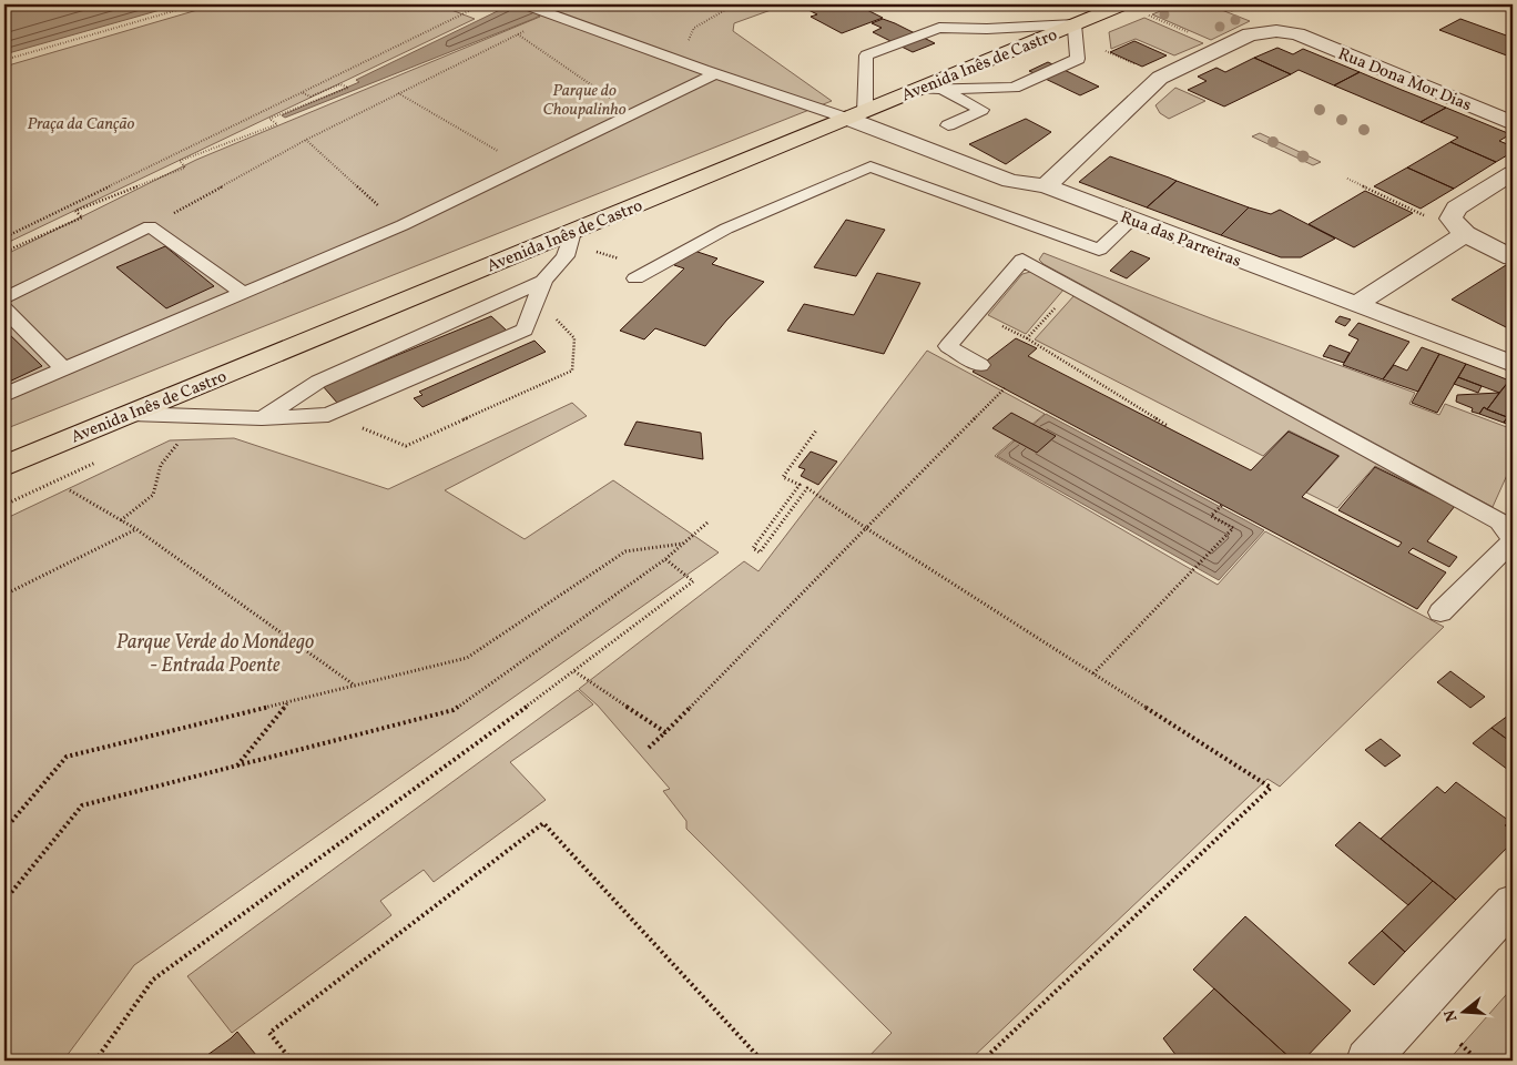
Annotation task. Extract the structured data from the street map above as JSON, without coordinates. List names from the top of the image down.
{
  "streets": {
    "main road": ["Avenida Inês de Castro"],
    "street": ["Rua Dona Mor Dias", "Rua das Parreiras"]
  },
  "crossings": [
    ["Avenida Inês de Castro", "Rua das Parreiras"],
    ["Rua Dona Mor Dias", "Rua das Parreiras"]
  ],
  "parks": ["Parque do Choupalinho", "Praça da Canção", "Parque Verde do Mondego - Entrada Poente"],
  "north": "left"
}
